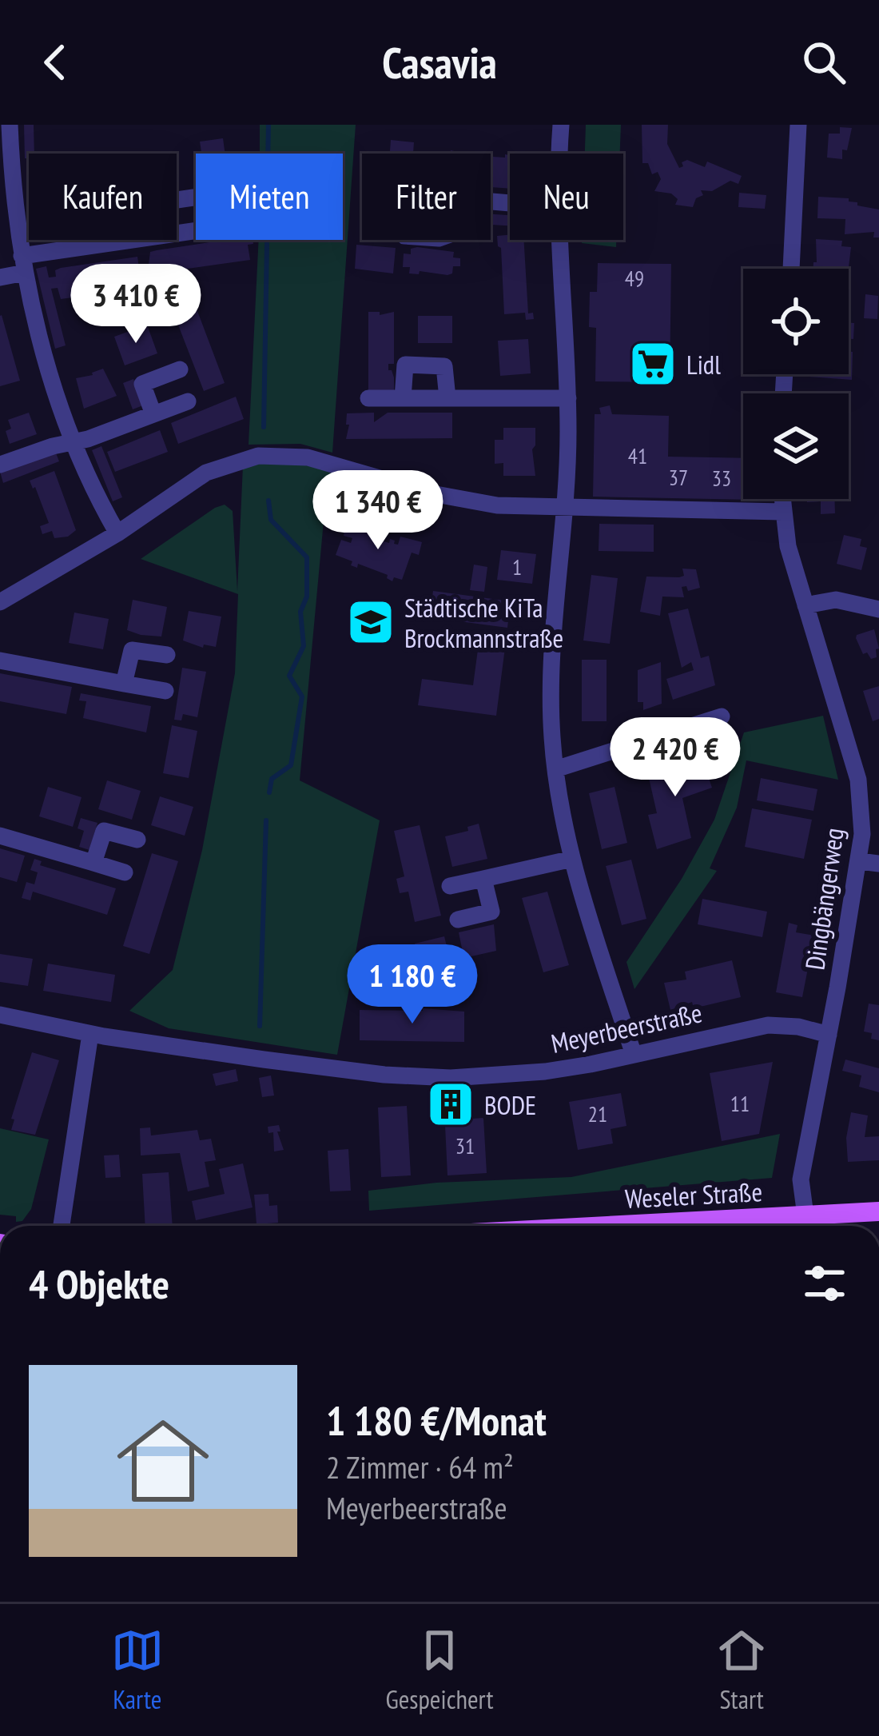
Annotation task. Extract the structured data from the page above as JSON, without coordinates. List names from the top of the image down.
{
  "streets": {
    "main road": ["Weseler Straße"],
    "street": ["Dingbängerweg", "Meyerbeerstraße"]
  },
  "crossings": [
    ["Dingbängerweg", "Meyerbeerstraße"],
    ["Dingbängerweg", "Weseler Straße"]
  ],
  "places": {
    "supermarket": ["Lidl"],
    "school or university": ["Städtische KiTa Brockmannstraße"],
    "building": ["BODE"]
  },
  "house_numbers": [
    "49",
    "41",
    "37",
    "33",
    "1",
    "11",
    "21",
    "31"
  ],
  "page": {
    "header": "Casavia",
    "chip": [
      "Kaufen",
      "Mieten",
      "Filter",
      "Neu"
    ],
    "price": [
      "3 410 €",
      "1 340 €",
      "2 420 €",
      "1 180 €"
    ],
    "heading": "4 Objekte",
    "list": [
      {
        "name": "1 180 €/Monat",
        "note": "2 Zimmer · 64 m² · Meyerbeerstraße"
      }
    ],
    "tabs": ["Karte", "Gespeichert", "Start"]
  }
}
